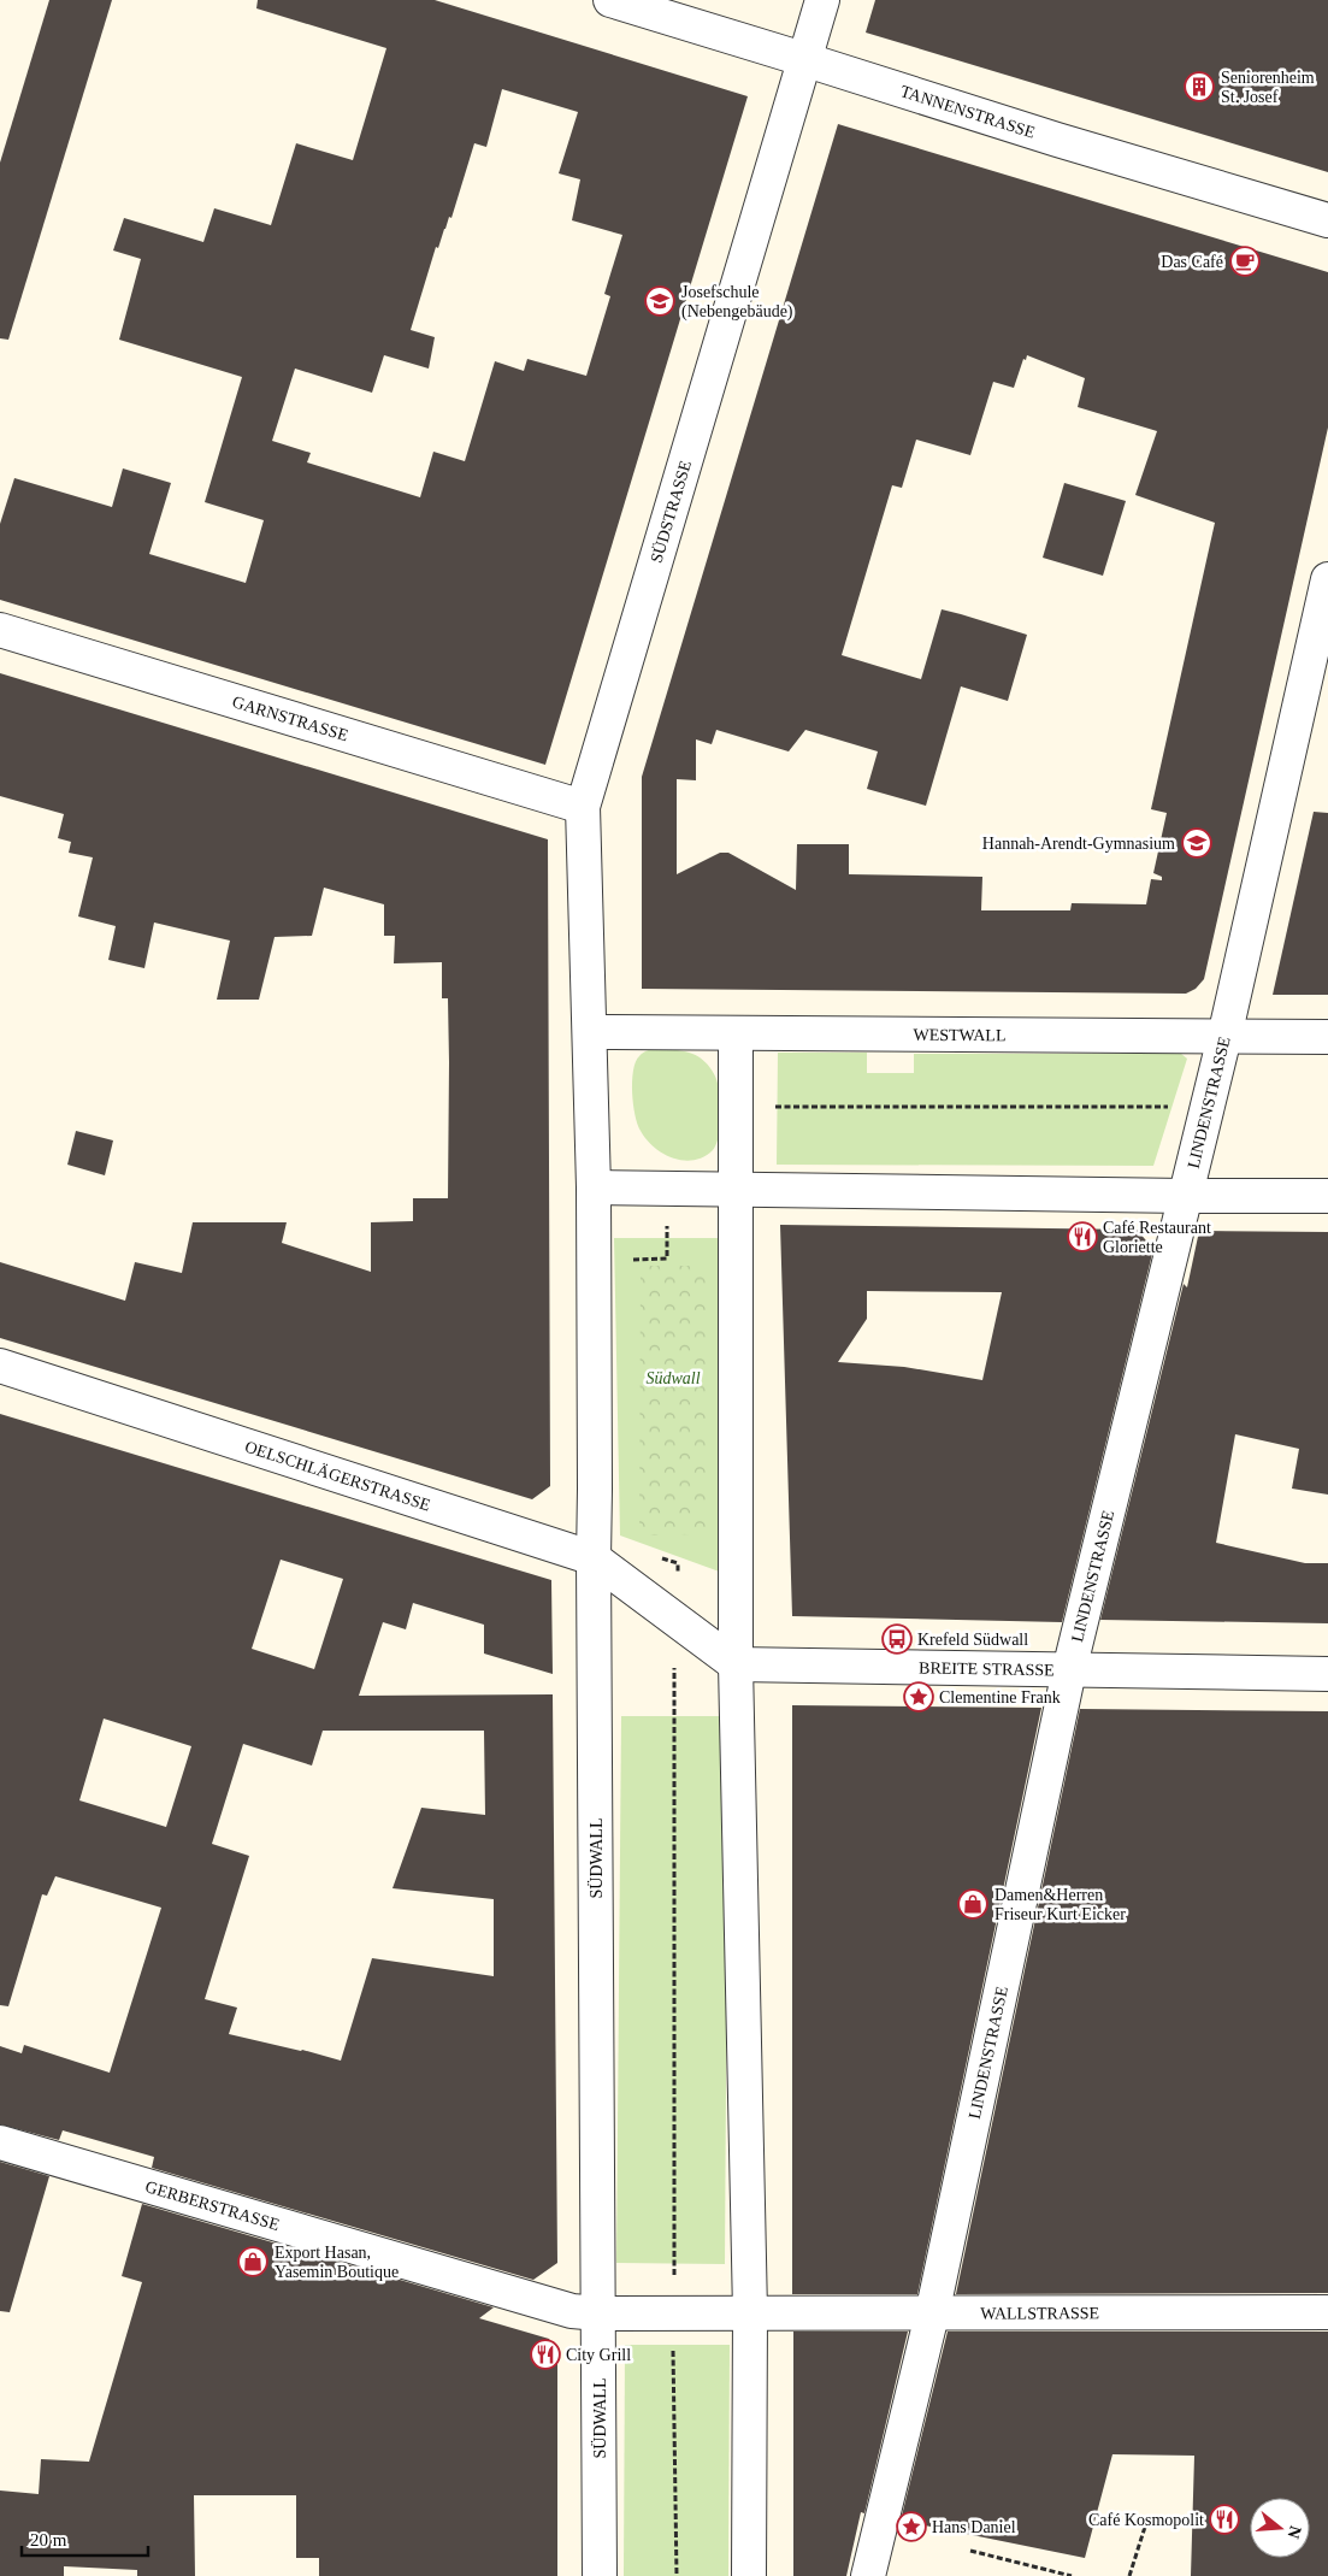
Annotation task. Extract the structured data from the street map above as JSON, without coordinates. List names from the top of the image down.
{
  "streets": {
    "street": [
      "TANNENSTRASSE",
      "SÜDSTRASSE",
      "GARNSTRASSE",
      "WESTWALL",
      "LINDENSTRASSE",
      "OELSCHLÄGERSTRASSE",
      "BREITE STRASSE",
      "SÜDWALL",
      "GERBERSTRASSE",
      "WALLSTRASSE"
    ]
  },
  "crossings": [
    ["TANNENSTRASSE", "SÜDSTRASSE"],
    ["SÜDSTRASSE", "GARNSTRASSE"],
    ["SÜDSTRASSE", "WESTWALL"],
    ["SÜDSTRASSE", "SÜDWALL"],
    ["WESTWALL", "LINDENSTRASSE"],
    ["WESTWALL", "SÜDWALL"],
    ["LINDENSTRASSE", "BREITE STRASSE"],
    ["LINDENSTRASSE", "WALLSTRASSE"],
    ["OELSCHLÄGERSTRASSE", "BREITE STRASSE"],
    ["OELSCHLÄGERSTRASSE", "SÜDWALL"],
    ["SÜDWALL", "GERBERSTRASSE"],
    ["GERBERSTRASSE", "WALLSTRASSE"]
  ],
  "parks": ["Südwall"],
  "places": {
    "building": ["Seniorenheim St. Josef"],
    "cafe": ["Das Café"],
    "school or university": ["Josefschule (Nebengebäude)", "Hannah-Arendt-Gymnasium"],
    "restaurant": ["Café Restaurant Gloriette", "City Grill", "Café Kosmopolit"],
    "bus stop": ["Krefeld Südwall"],
    "place": ["Clementine Frank", "Hans Daniel"],
    "shop": ["Damen&Herren Friseur Kurt Eicker", "Export Hasan, Yasemin Boutique"]
  },
  "scale_bar": "20 m",
  "north": "right"
}
